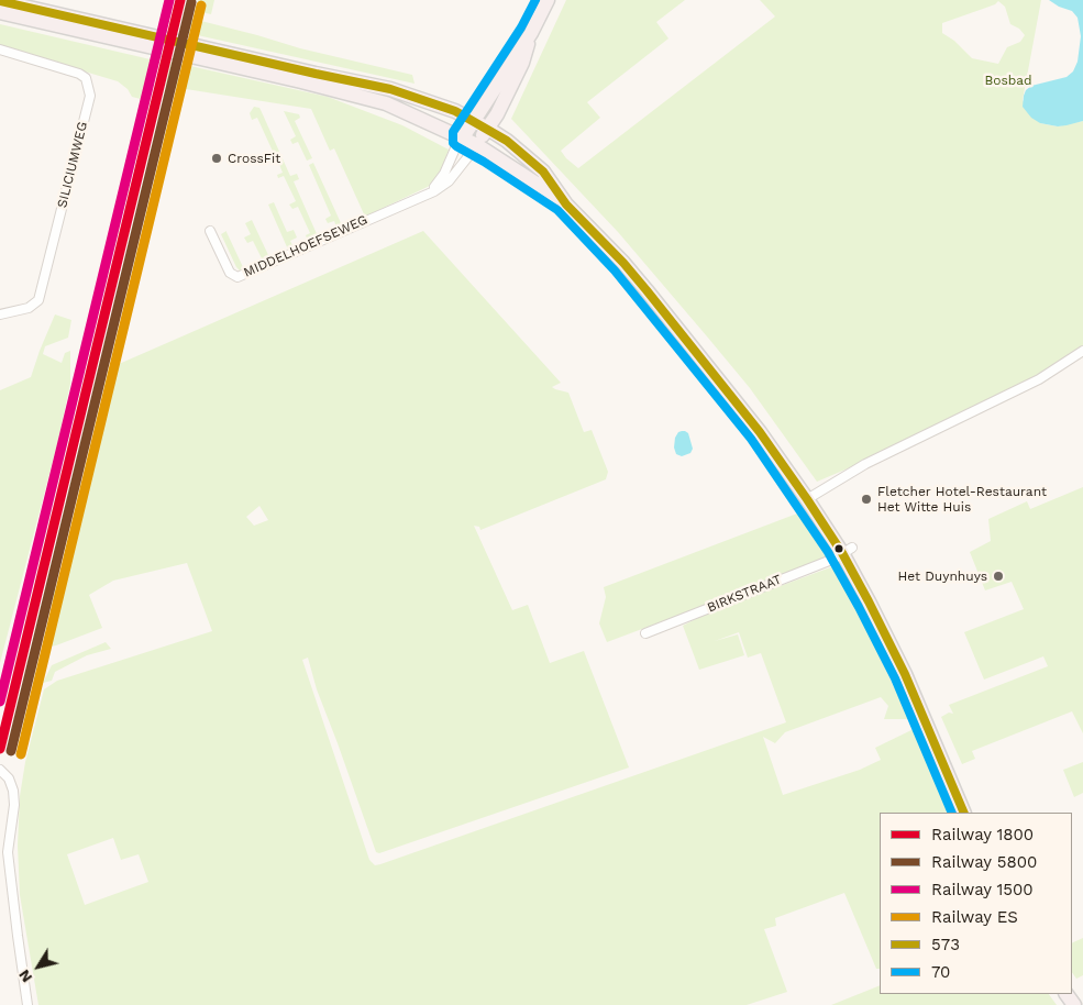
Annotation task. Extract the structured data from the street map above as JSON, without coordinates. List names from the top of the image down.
{
  "streets": {
    "street": ["SILICIUMWEG", "MIDDELHOEFSEWEG", "BIRKSTRAAT"]
  },
  "parks": ["Bosbad"],
  "places": ["CrossFit", "Fletcher Hotel-Restaurant Het Witte Huis", "Het Duynhuys"],
  "lines": [
    "rail line 1800",
    "rail line 1500",
    "transit line 70",
    "transit line 573",
    "rail line 5800",
    "rail line ES"
  ],
  "legend": [
    "Railway 1800",
    "Railway 5800",
    "Railway 1500",
    "Railway ES",
    "573",
    "70"
  ],
  "north": "bottom left"
}
